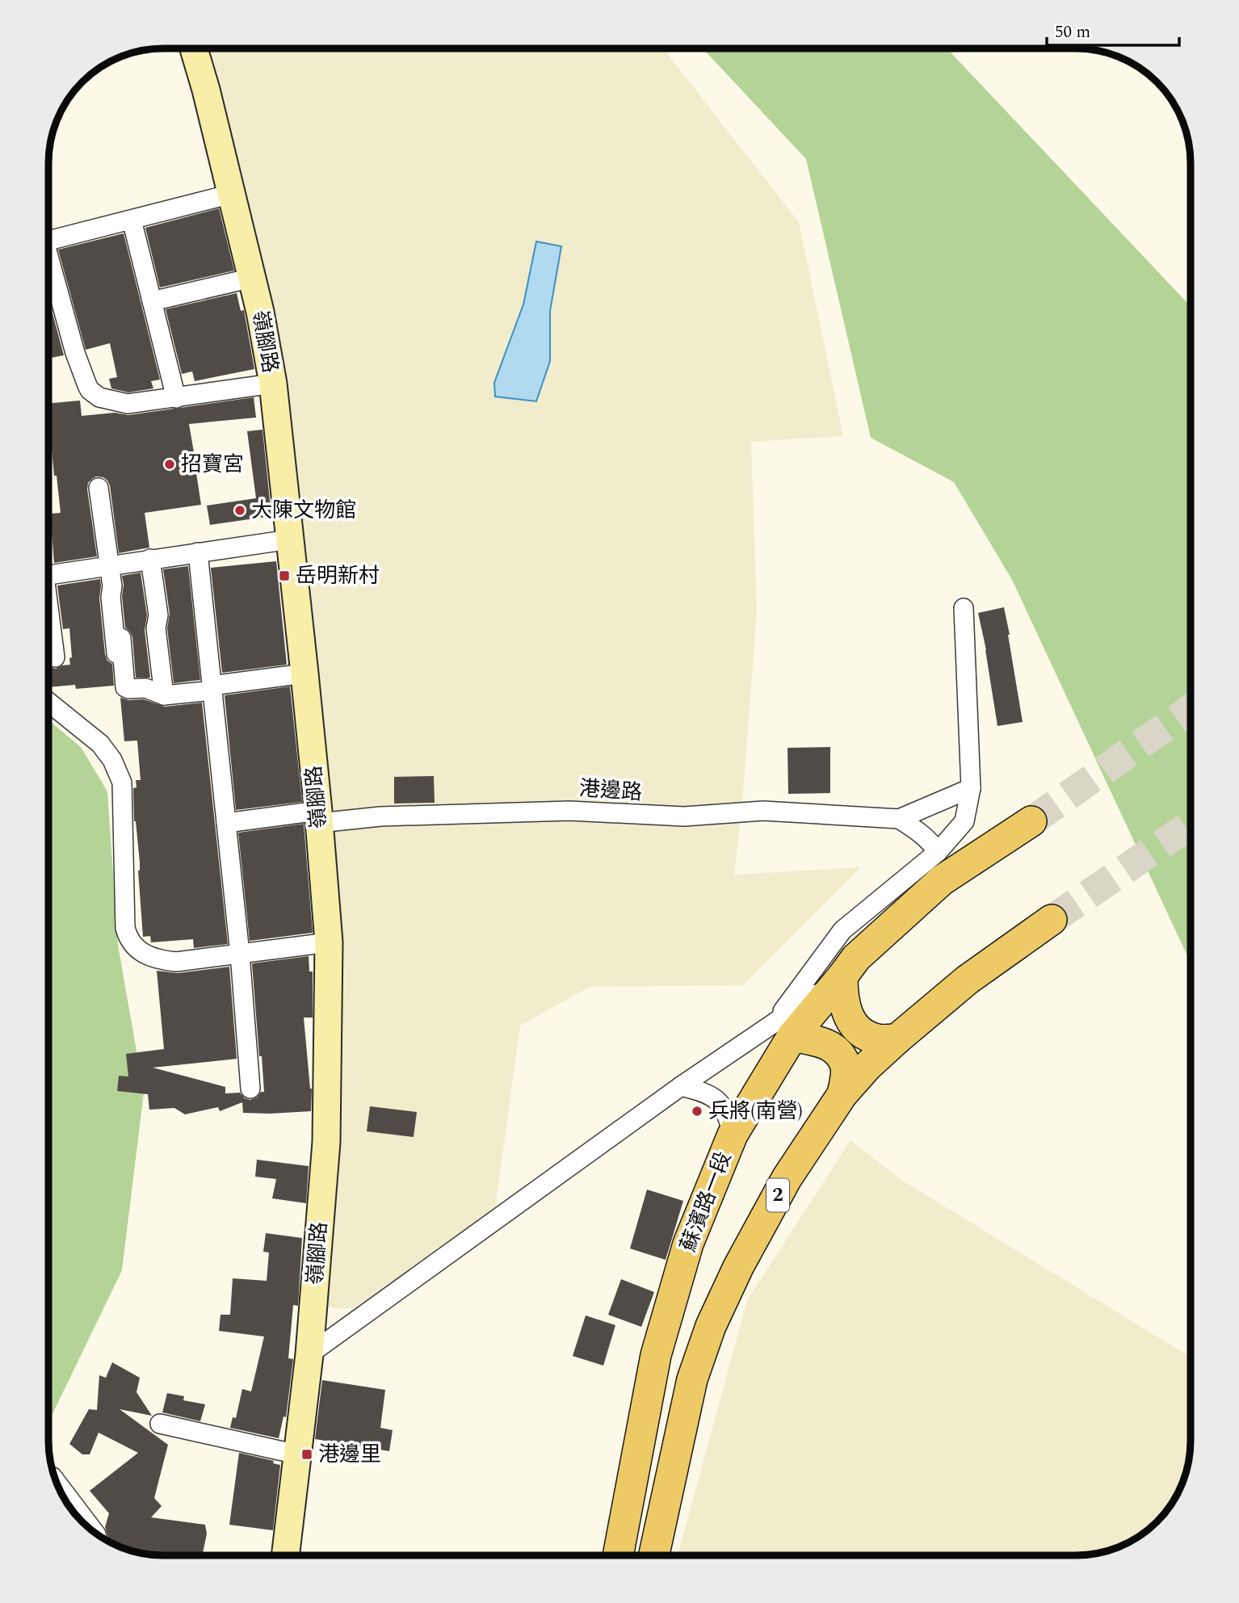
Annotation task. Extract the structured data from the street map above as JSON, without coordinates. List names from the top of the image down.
{
  "streets": {
    "main road": ["2", "蘇濱路一段"],
    "street": ["嶺腳路", "港邊路"]
  },
  "crossings": [
    ["嶺腳路", "港邊路"]
  ],
  "places": {
    "other": ["招寶宮", "大陳文物館", "兵將(南營)"],
    "transit": ["岳明新村", "港邊里"]
  },
  "scale_bar": "50 m"
}
